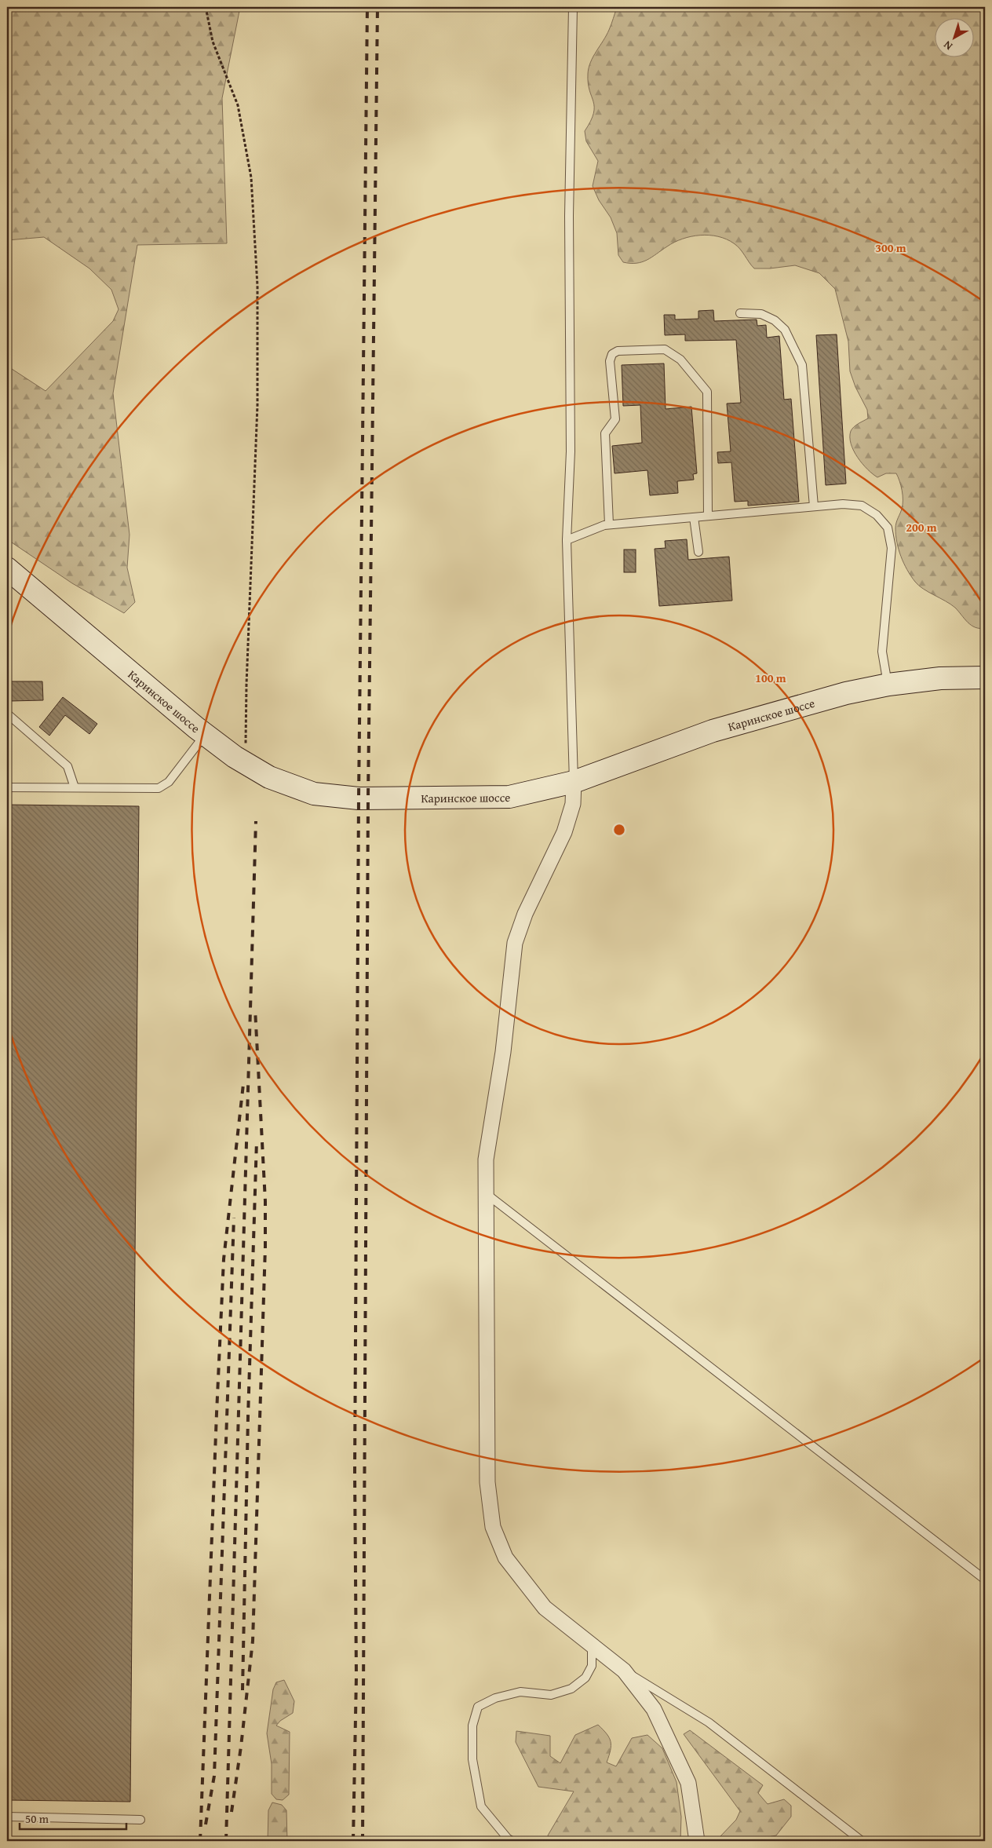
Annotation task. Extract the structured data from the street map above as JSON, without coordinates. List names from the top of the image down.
{
  "streets": {
    "street": ["Каринское шоссе"]
  },
  "scale_bar": "50 m",
  "north": "bottom left",
  "rings": ["300 m", "200 m", "100 m"]
}
